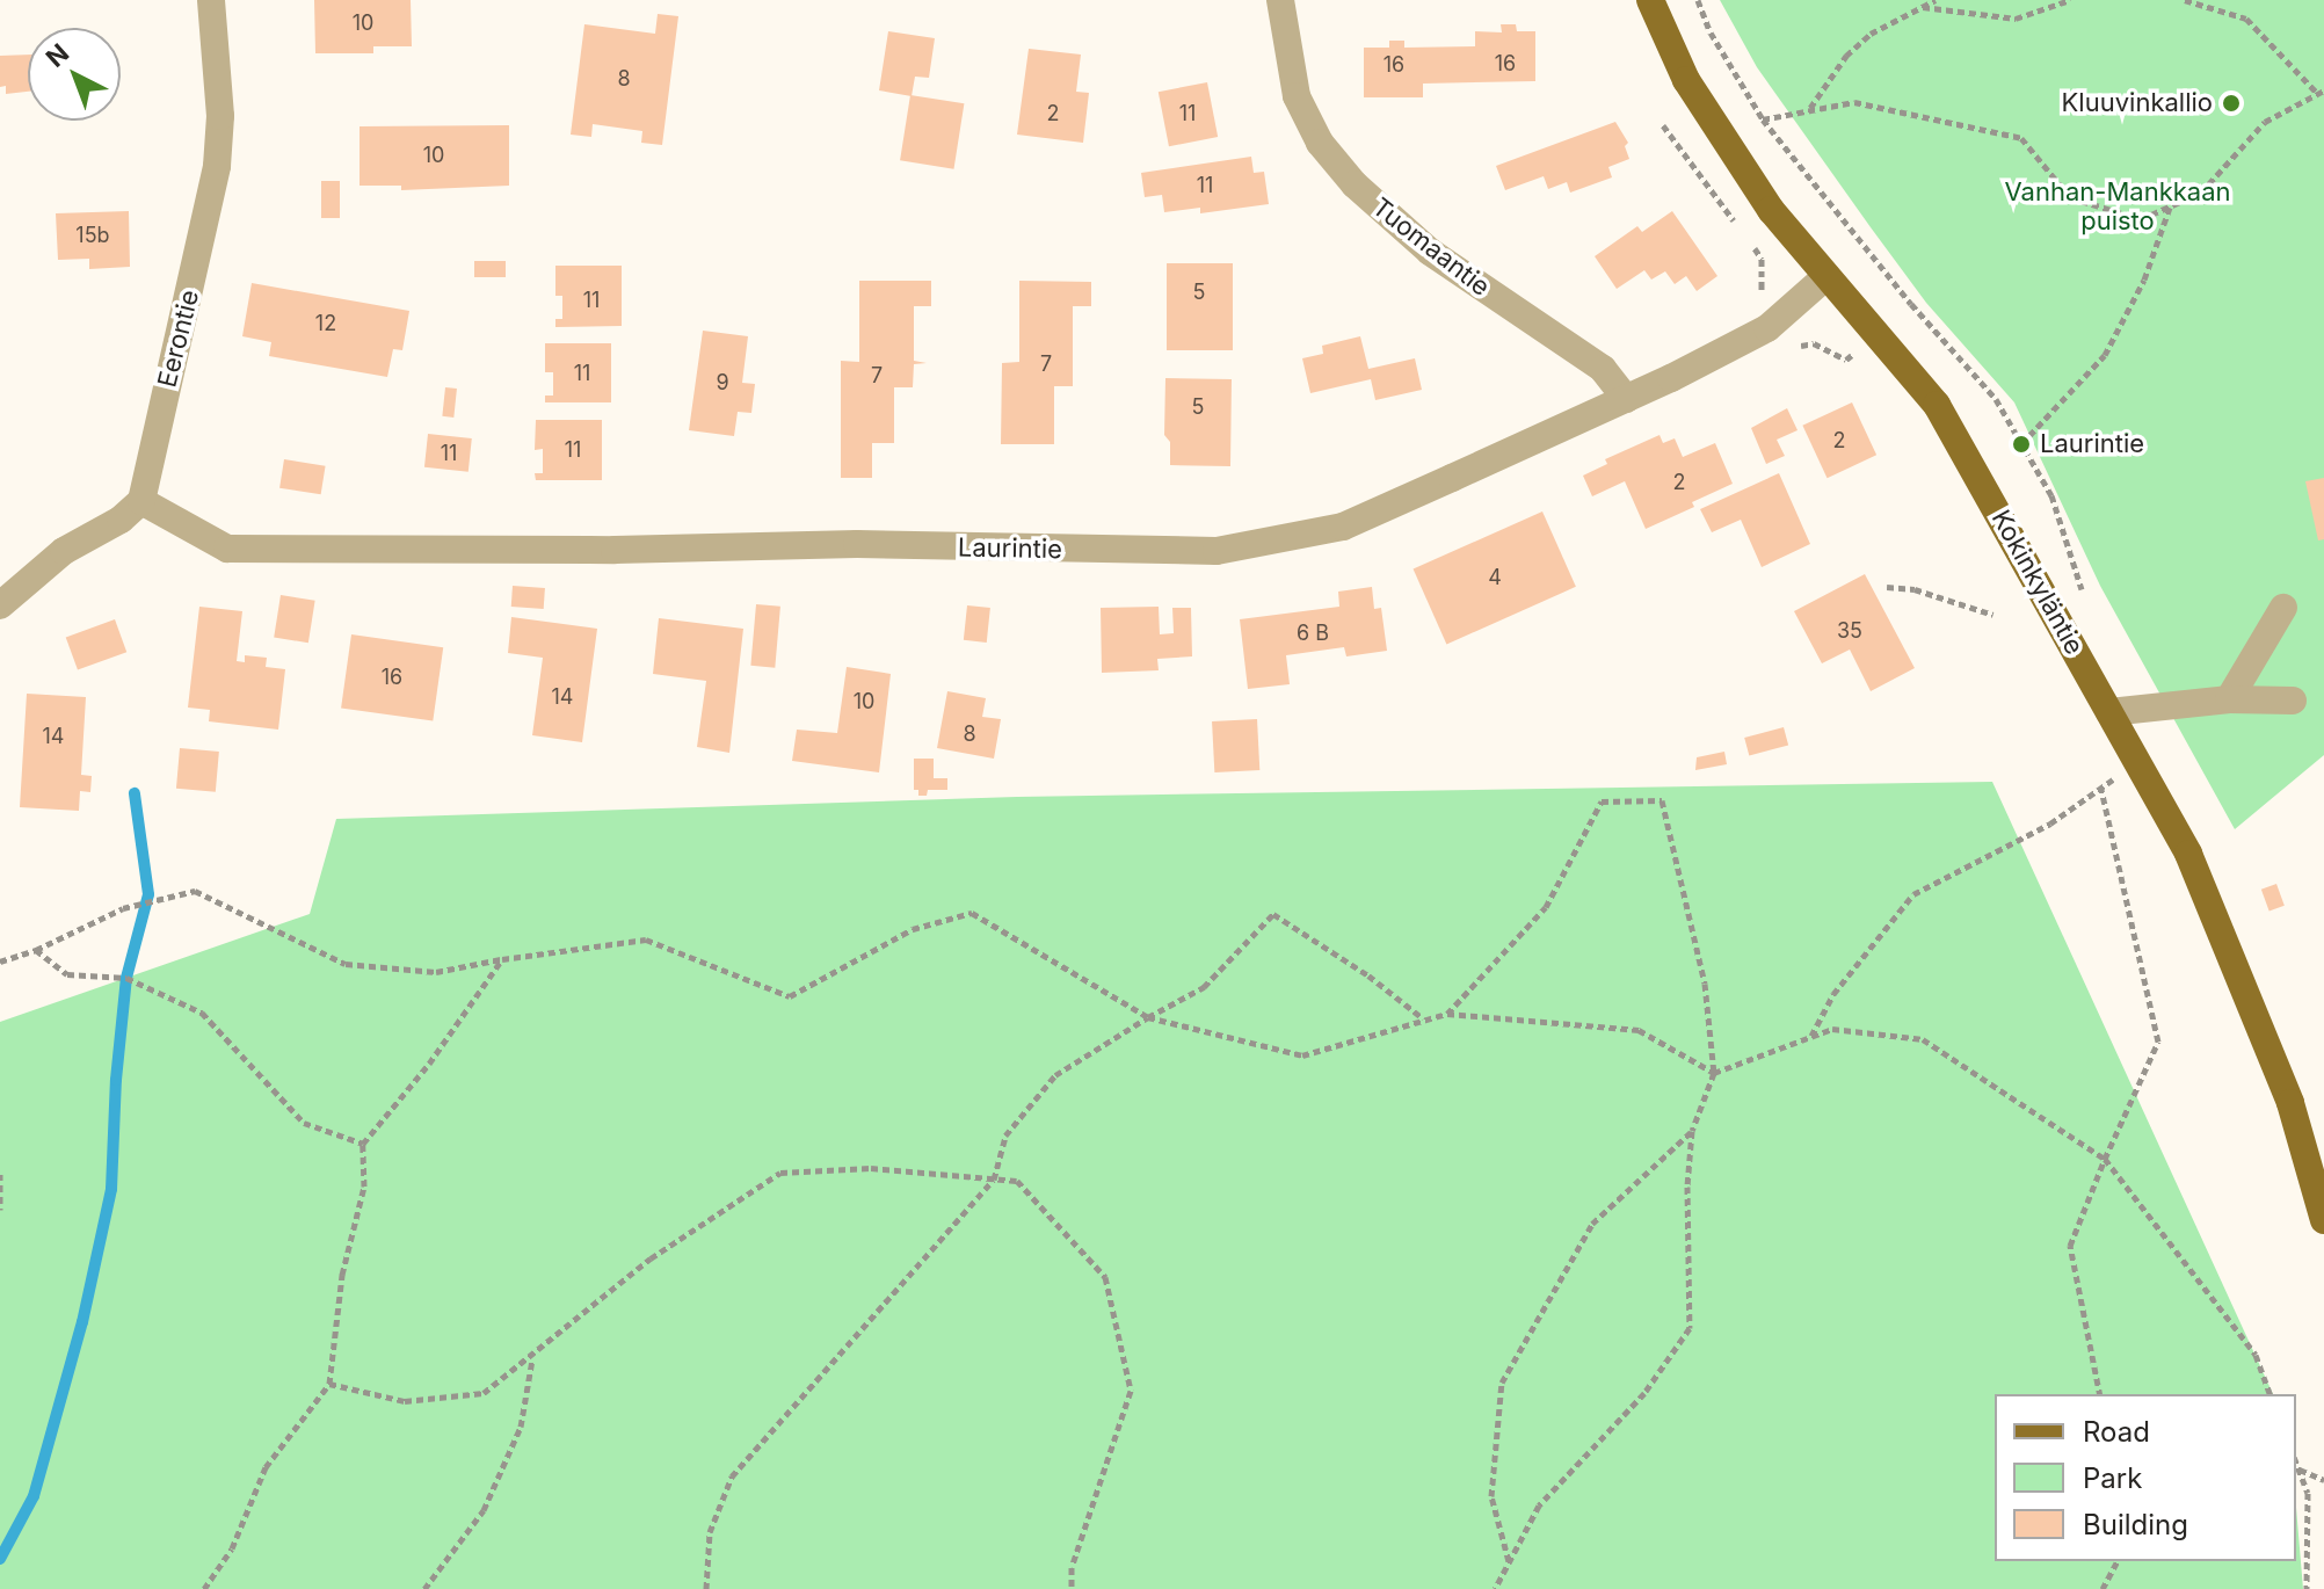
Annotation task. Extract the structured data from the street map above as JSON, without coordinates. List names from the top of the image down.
{
  "streets": {
    "main road": ["Kokinkyläntie"],
    "street": ["Tuomaantie", "Eerontie", "Laurintie"]
  },
  "crossings": [
    ["Tuomaantie", "Laurintie"],
    ["Eerontie", "Laurintie"],
    ["Laurintie", "Kokinkyläntie"]
  ],
  "parks": ["Vanhan-Mankkaan puisto"],
  "places": ["Kluuvinkallio", "Laurintie"],
  "house_numbers": [
    "10",
    "16",
    "16",
    "8",
    "2",
    "11",
    "10",
    "11",
    "15b",
    "5",
    "11",
    "12",
    "7",
    "11",
    "7",
    "9",
    "5",
    "2",
    "11",
    "11",
    "2",
    "4",
    "35",
    "6 B",
    "16",
    "14",
    "10",
    "8",
    "14"
  ],
  "legend": ["Road", "Park", "Building"],
  "north": "top left"
}
